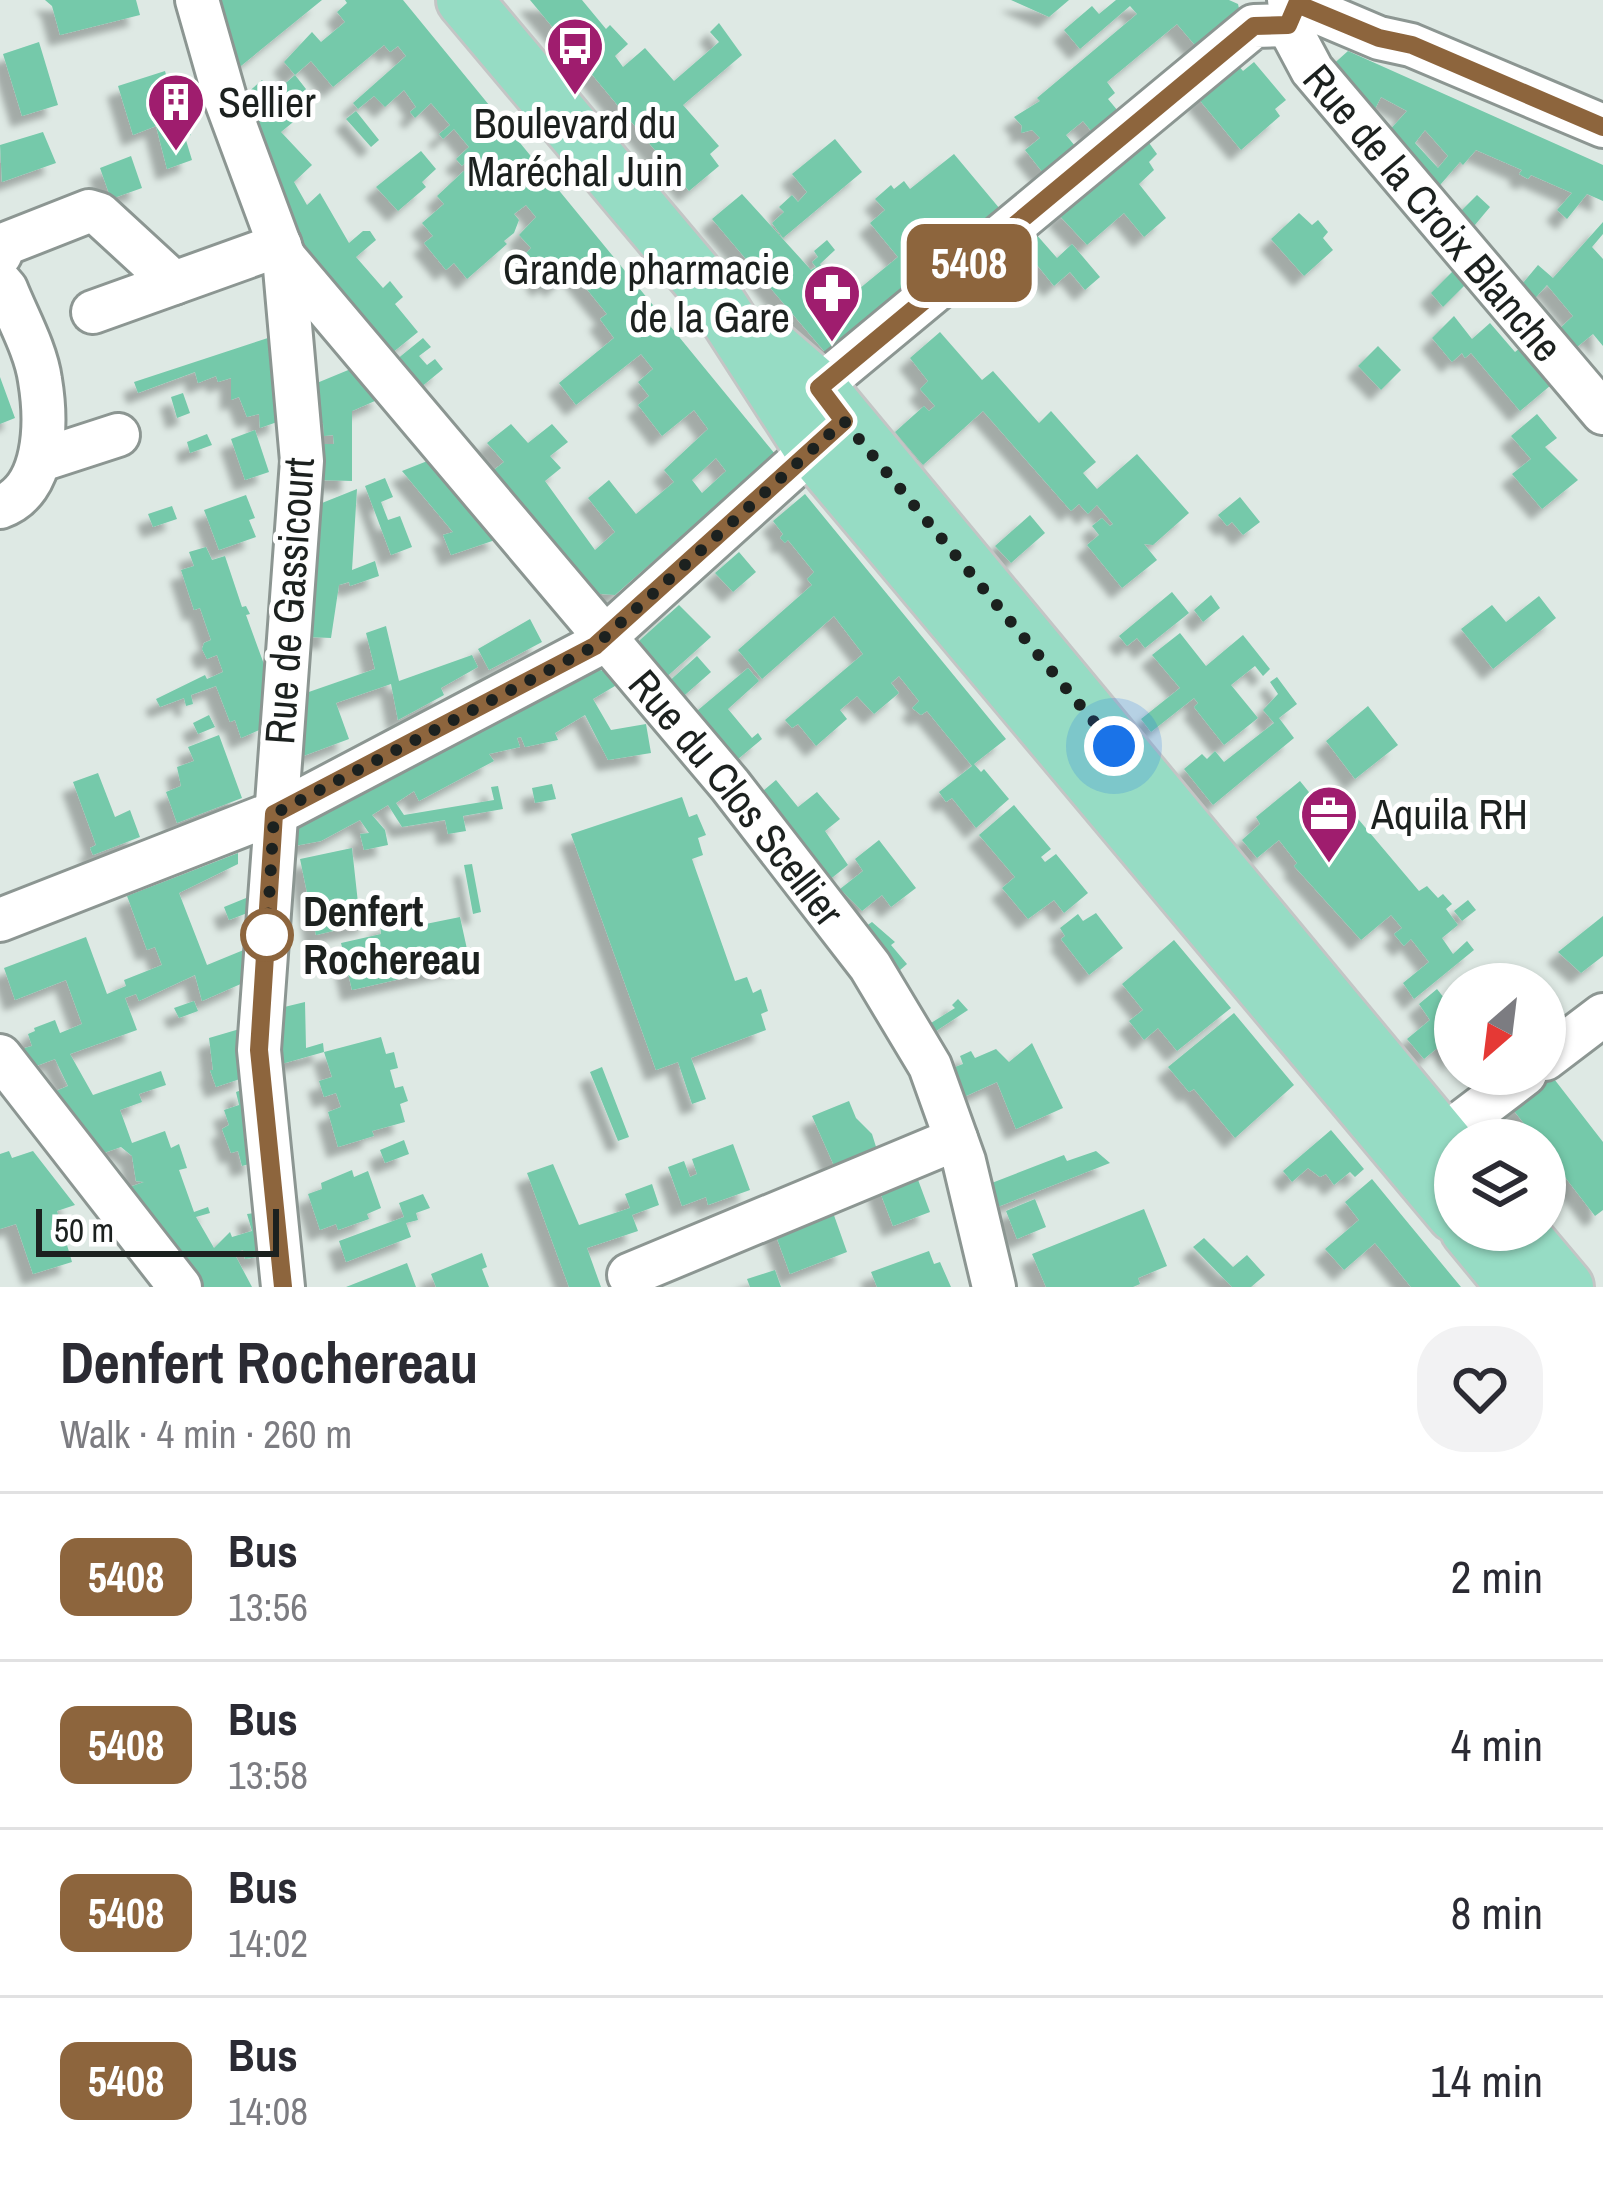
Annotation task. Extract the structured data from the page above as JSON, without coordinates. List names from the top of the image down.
{
  "streets": {
    "street": ["Rue de la Croix Blanche", "Rue de Gassicourt", "Rue du Clos Scellier"]
  },
  "crossings": [
    ["Rue de Gassicourt", "Rue du Clos Scellier"]
  ],
  "places": {
    "bus stop": ["Boulevard du Maréchal Juin"],
    "building": ["Sellier"],
    "pharmacy": ["Grande pharmacie de la Gare"],
    "office": ["Aquila RH"],
    "other": ["Denfert Rochereau"]
  },
  "lines": ["bus line 5408"],
  "scale_bar": "50 m",
  "north": "bottom left",
  "page": {
    "on_map": "5408",
    "scale": "50 m",
    "heading": ["Denfert Rochereau", "Walk · 4 min · 260 m"],
    "list": [
      {
        "mark": "5408",
        "name": "Bus",
        "note": "13:56",
        "value": "2 min"
      },
      {
        "mark": "5408",
        "name": "Bus",
        "note": "13:58",
        "value": "4 min"
      },
      {
        "mark": "5408",
        "name": "Bus",
        "note": "14:02",
        "value": "8 min"
      },
      {
        "mark": "5408",
        "name": "Bus",
        "note": "14:08",
        "value": "14 min"
      }
    ]
  }
}
